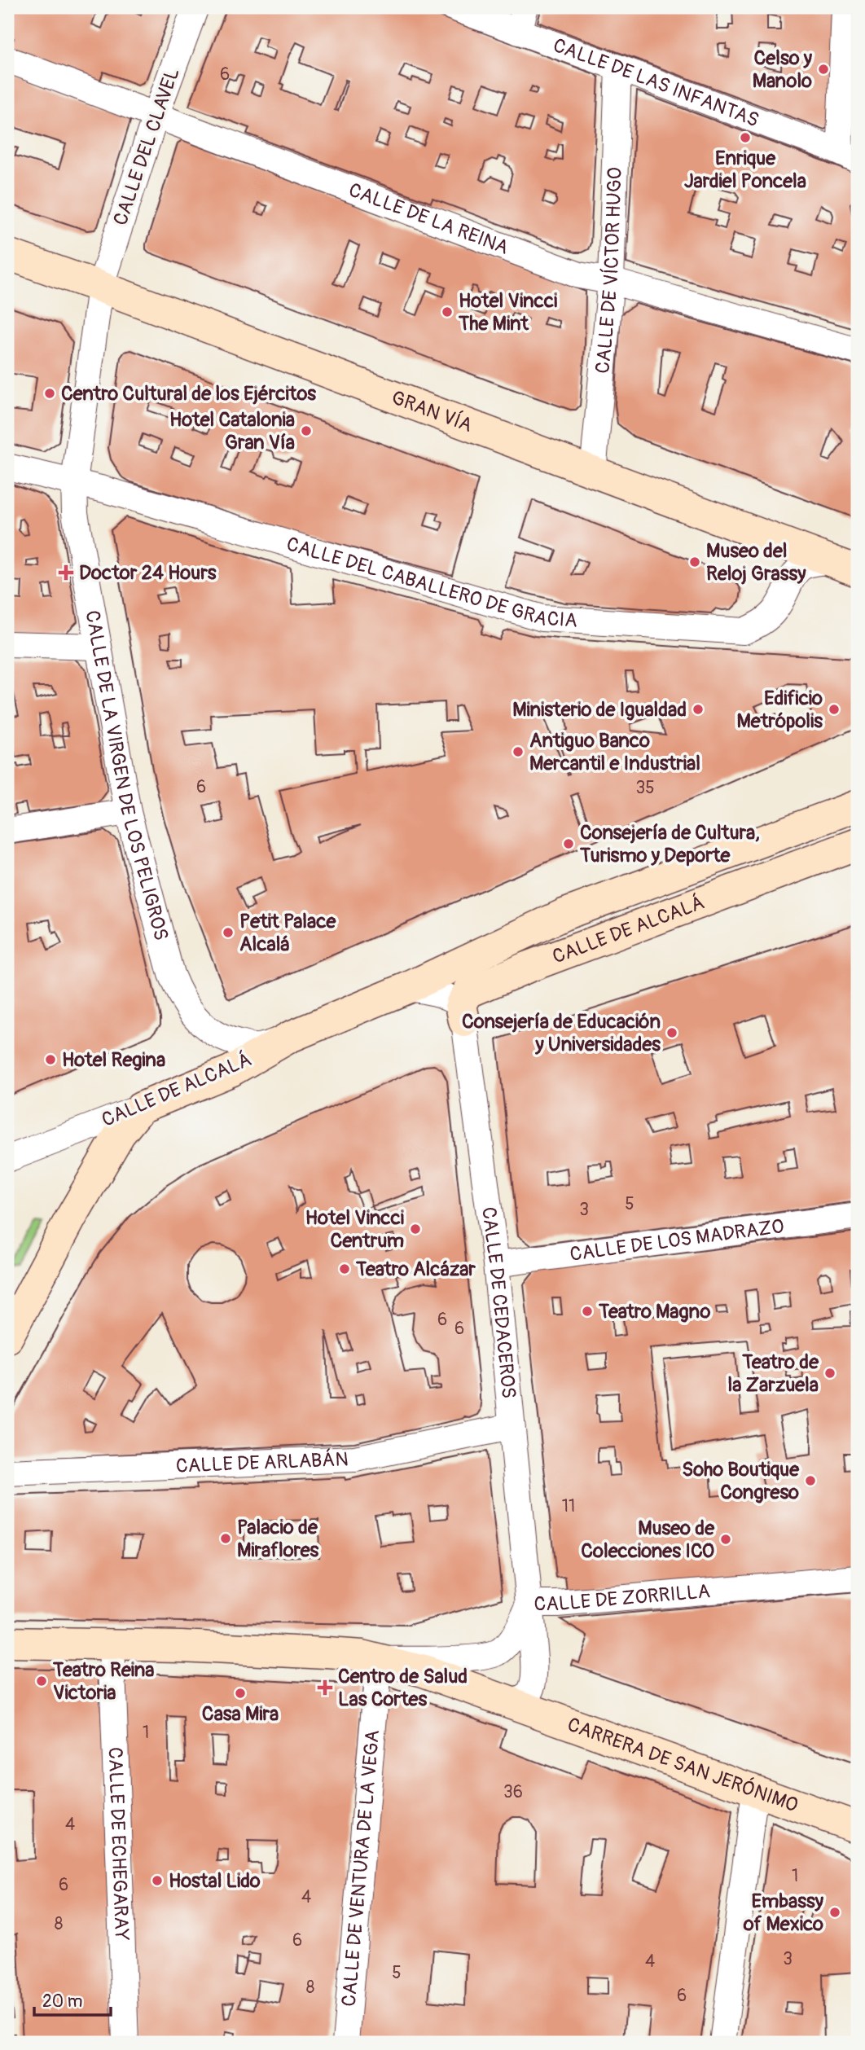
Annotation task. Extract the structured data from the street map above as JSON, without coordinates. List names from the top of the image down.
{
  "streets": {
    "street": [
      "CALLE DE LAS INFANTAS",
      "CALLE DEL CLAVEL",
      "CALLE DE LA REINA",
      "CALLE DE VÍCTOR HUGO",
      "GRAN VÍA",
      "CALLE DEL CABALLERO DE GRACIA",
      "CALLE DE LA VIRGEN DE LOS PELIGROS",
      "CALLE DE ALCALÁ",
      "CALLE DE LOS MADRAZO",
      "CALLE DE CEDACEROS",
      "CALLE DE ARLABÁN",
      "CALLE DE ZORRILLA",
      "CARRERA DE SAN JERÓNIMO",
      "CALLE DE ECHEGARAY",
      "CALLE DE VENTURA DE LA VEGA"
    ]
  },
  "crossings": [
    ["CALLE DE LAS INFANTAS", "CALLE DE VÍCTOR HUGO"],
    ["CALLE DEL CLAVEL", "CALLE DE LA REINA"],
    ["CALLE DEL CLAVEL", "GRAN VÍA"],
    ["CALLE DEL CLAVEL", "CALLE DE LA VIRGEN DE LOS PELIGROS"],
    ["CALLE DE LA REINA", "CALLE DE VÍCTOR HUGO"],
    ["CALLE DE VÍCTOR HUGO", "GRAN VÍA"],
    ["GRAN VÍA", "CALLE DEL CABALLERO DE GRACIA"],
    ["GRAN VÍA", "CALLE DE LA VIRGEN DE LOS PELIGROS"],
    ["CALLE DEL CABALLERO DE GRACIA", "CALLE DE LA VIRGEN DE LOS PELIGROS"],
    ["CALLE DE LA VIRGEN DE LOS PELIGROS", "CALLE DE ALCALÁ"],
    ["CALLE DE ALCALÁ", "CALLE DE CEDACEROS"],
    ["CALLE DE LOS MADRAZO", "CALLE DE CEDACEROS"],
    ["CALLE DE CEDACEROS", "CALLE DE ARLABÁN"],
    ["CALLE DE CEDACEROS", "CALLE DE ZORRILLA"],
    ["CALLE DE ZORRILLA", "CARRERA DE SAN JERÓNIMO"],
    ["CALLE DE ZORRILLA", "CALLE DE VENTURA DE LA VEGA"],
    ["CARRERA DE SAN JERÓNIMO", "CALLE DE ECHEGARAY"],
    ["CARRERA DE SAN JERÓNIMO", "CALLE DE VENTURA DE LA VEGA"]
  ],
  "places": {
    "other": [
      "Celso y Manolo",
      "Enrique Jardiel Poncela",
      "Hotel Vincci The Mint",
      "Centro Cultural de los Ejércitos",
      "Hotel Catalonia Gran Vía",
      "Museo del Reloj Grassy",
      "Ministerio de Igualdad",
      "Edificio Metrópolis",
      "Antiguo Banco Mercantil e Industrial",
      "Consejería de Cultura, Turismo y Deporte",
      "Petit Palace Alcalá",
      "Consejería de Educación y Universidades",
      "Hotel Regina",
      "Hotel Vincci Centrum",
      "Teatro Alcázar",
      "Teatro Magno",
      "Teatro de la Zarzuela",
      "Soho Boutique Congreso",
      "Palacio de Miraflores",
      "Museo de Colecciones ICO",
      "Teatro Reina Victoria",
      "Casa Mira",
      "Hostal Lido",
      "Embassy of Mexico"
    ],
    "health": ["Doctor 24 Hours", "Centro de Salud Las Cortes"]
  },
  "house_numbers": [
    "6",
    "6",
    "35",
    "5",
    "3",
    "6",
    "6",
    "11",
    "1",
    "36",
    "4",
    "1",
    "6",
    "4",
    "8",
    "6",
    "3",
    "4",
    "5",
    "8",
    "6"
  ],
  "scale_bar": "20 m"
}
